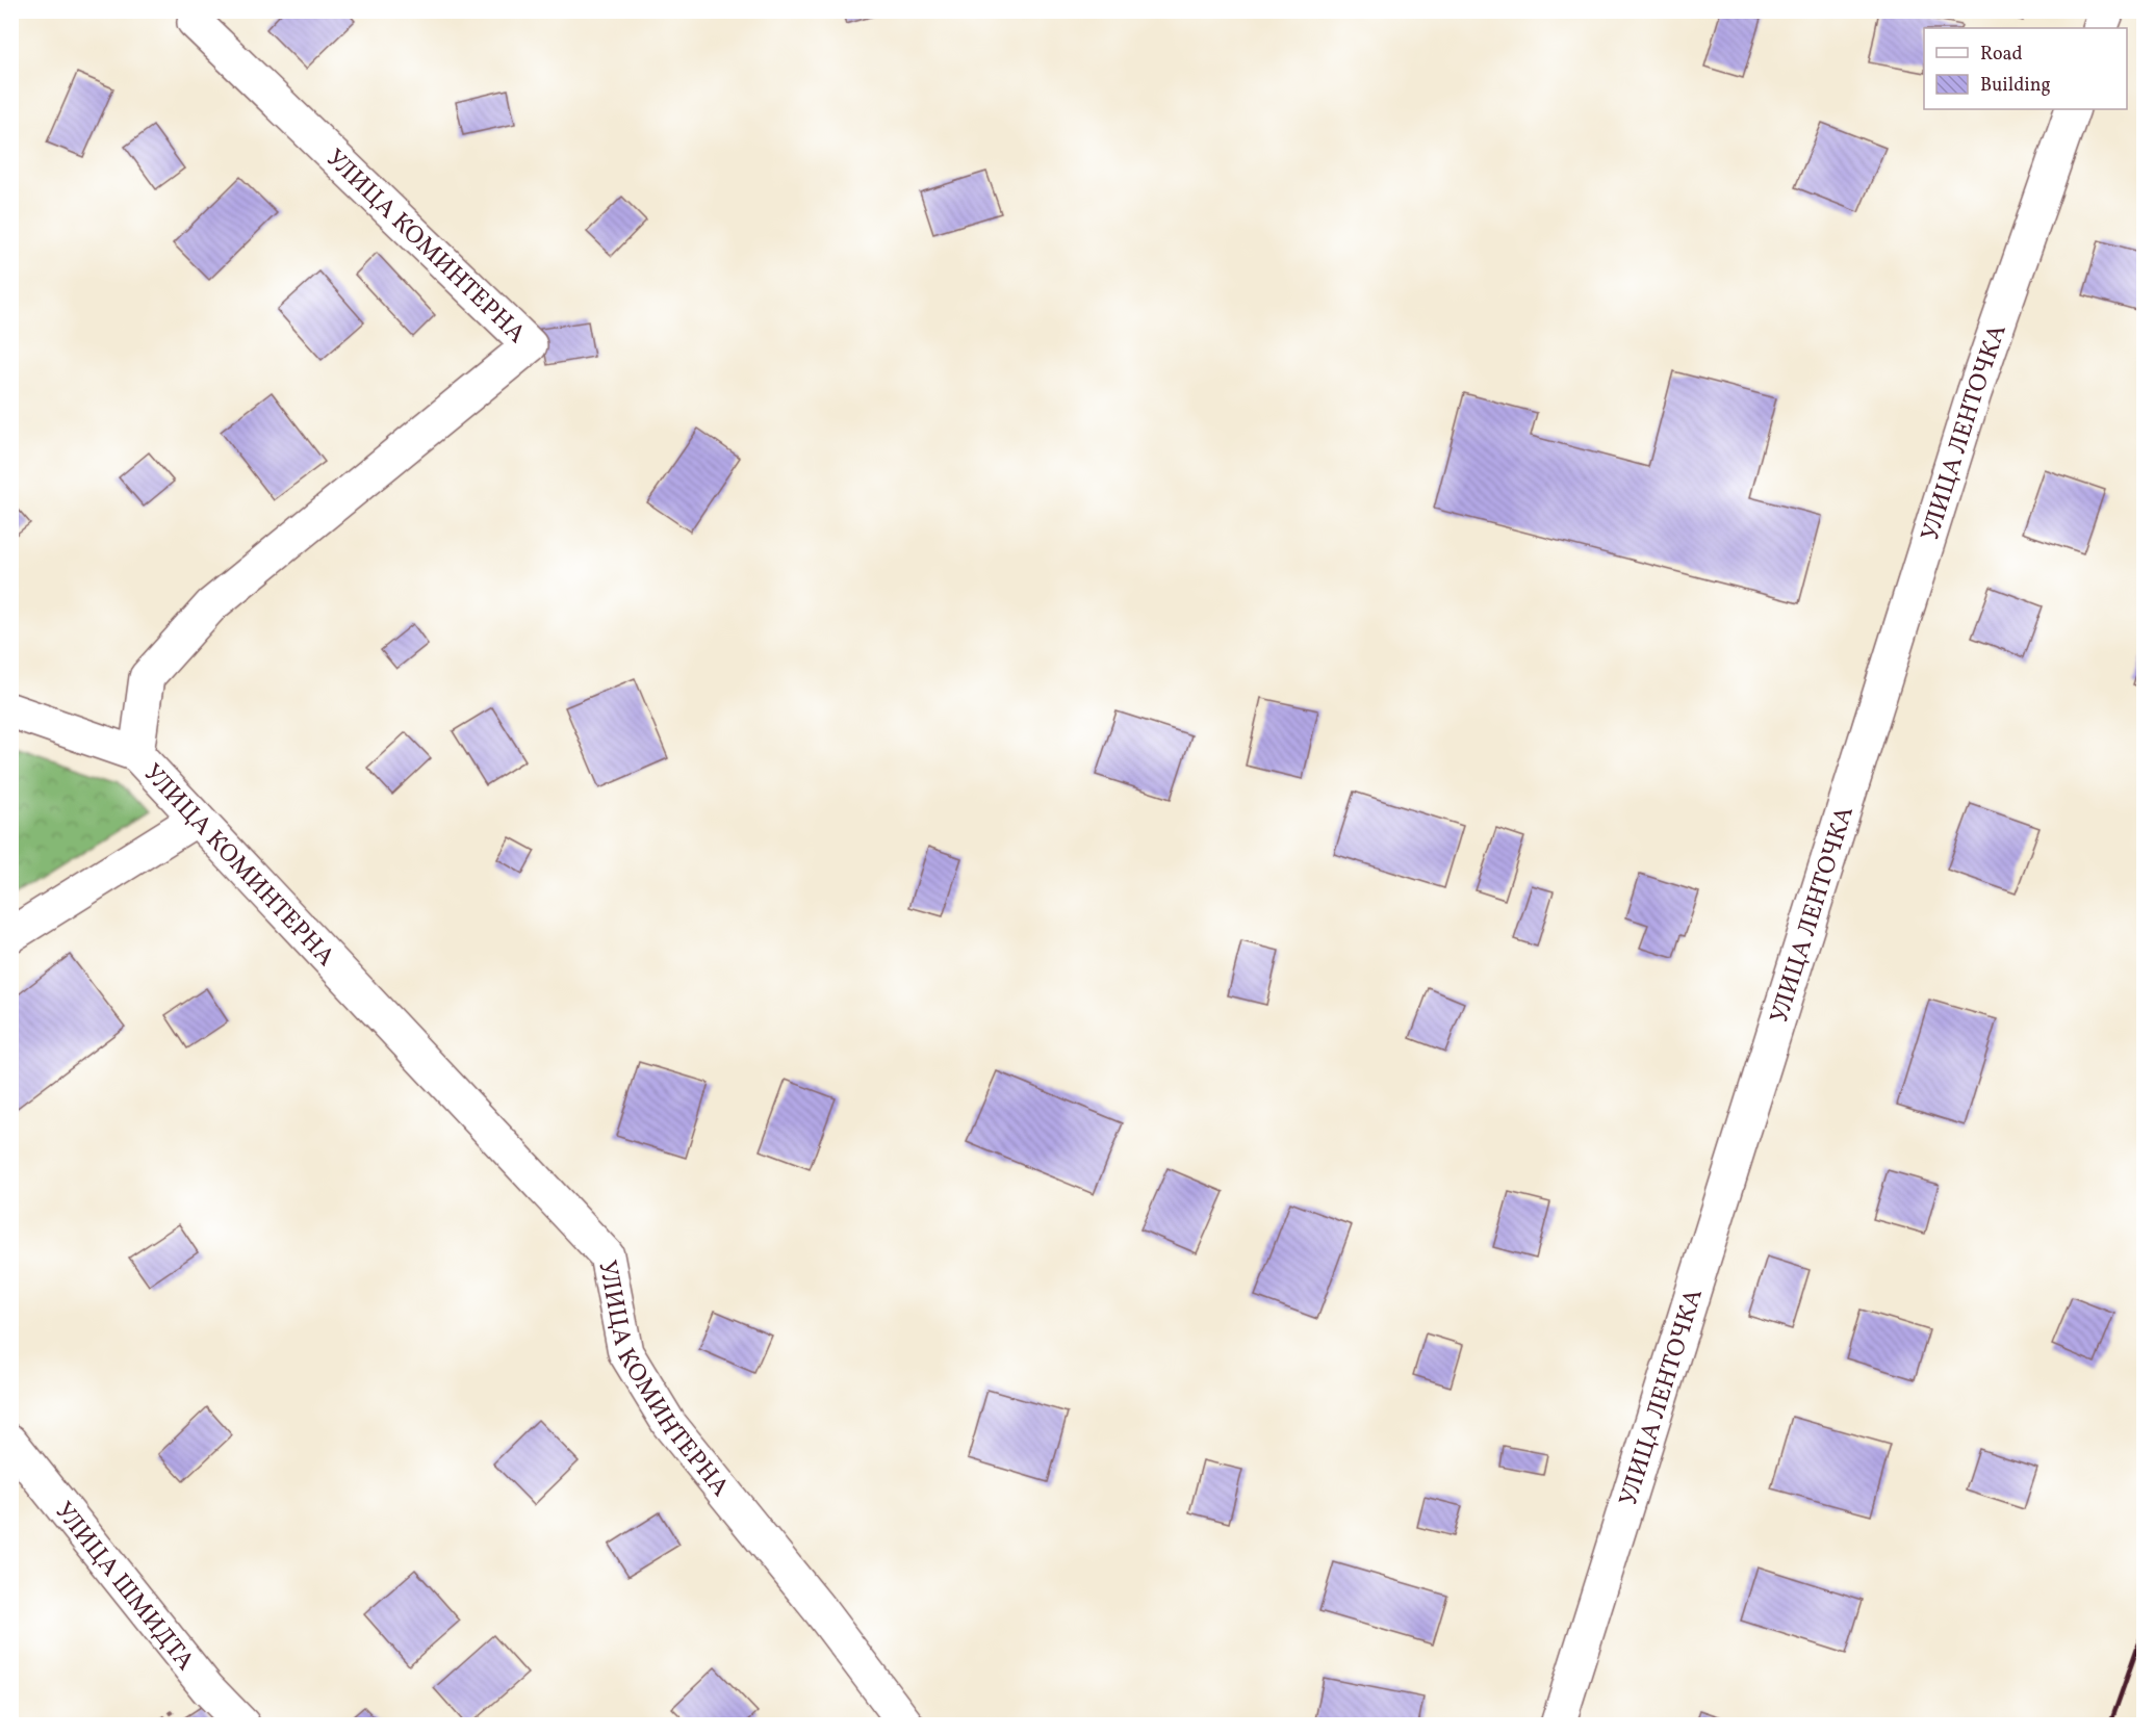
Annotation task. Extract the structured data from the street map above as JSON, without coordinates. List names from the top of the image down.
{
  "streets": {
    "street": ["УЛИЦА КОМИНТЕРНА", "УЛИЦА ЛЕНТОЧКА", "УЛИЦА ШМИДТА"]
  },
  "legend": ["Road", "Building"]
}
